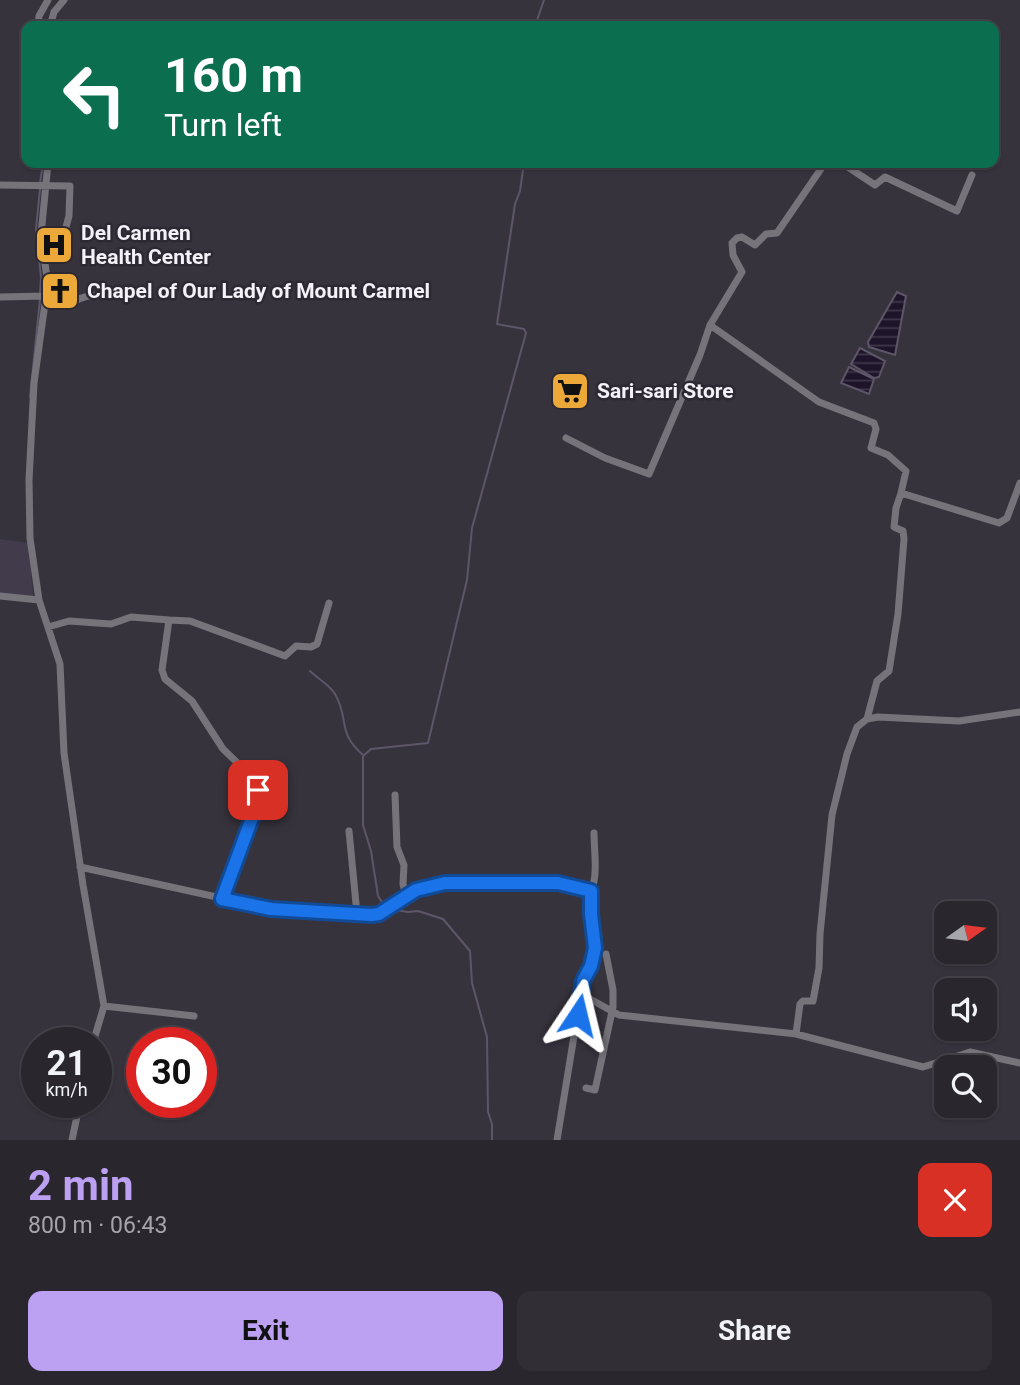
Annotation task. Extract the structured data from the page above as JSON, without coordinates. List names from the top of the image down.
{
  "places": {
    "hospital": ["Del Carmen Health Center"],
    "church": ["Chapel of Our Lady of Mount Carmel"],
    "supermarket": ["Sari-sari Store"]
  },
  "north": "right",
  "page": {
    "turn": ["160 m", "Turn left"],
    "speed": "21 km/h",
    "limit": "30",
    "heading": ["2 min", "800 m · 06:43"],
    "buttons": ["Exit", "Share"]
  }
}
